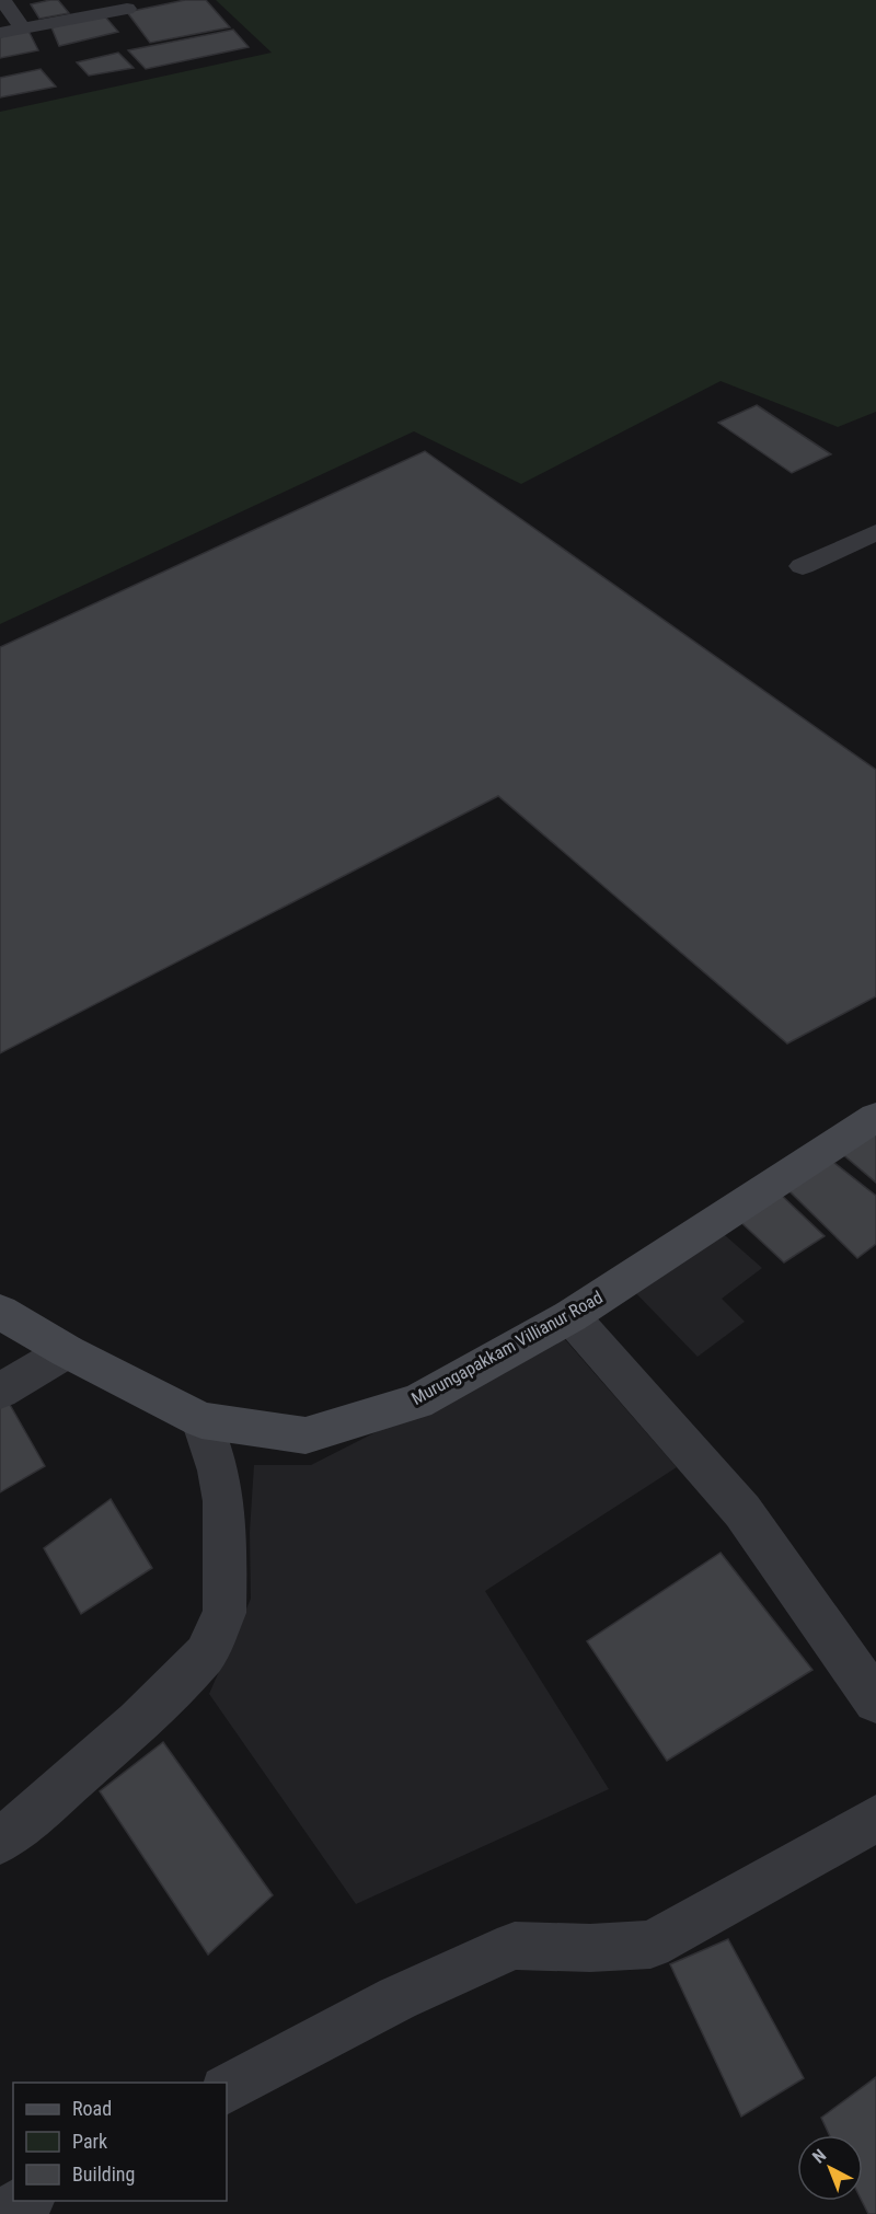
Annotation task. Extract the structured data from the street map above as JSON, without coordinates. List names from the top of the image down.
{
  "streets": {
    "main road": ["Murungapakkam Villianur Road"]
  },
  "legend": ["Road", "Park", "Building"],
  "north": "top left"
}
